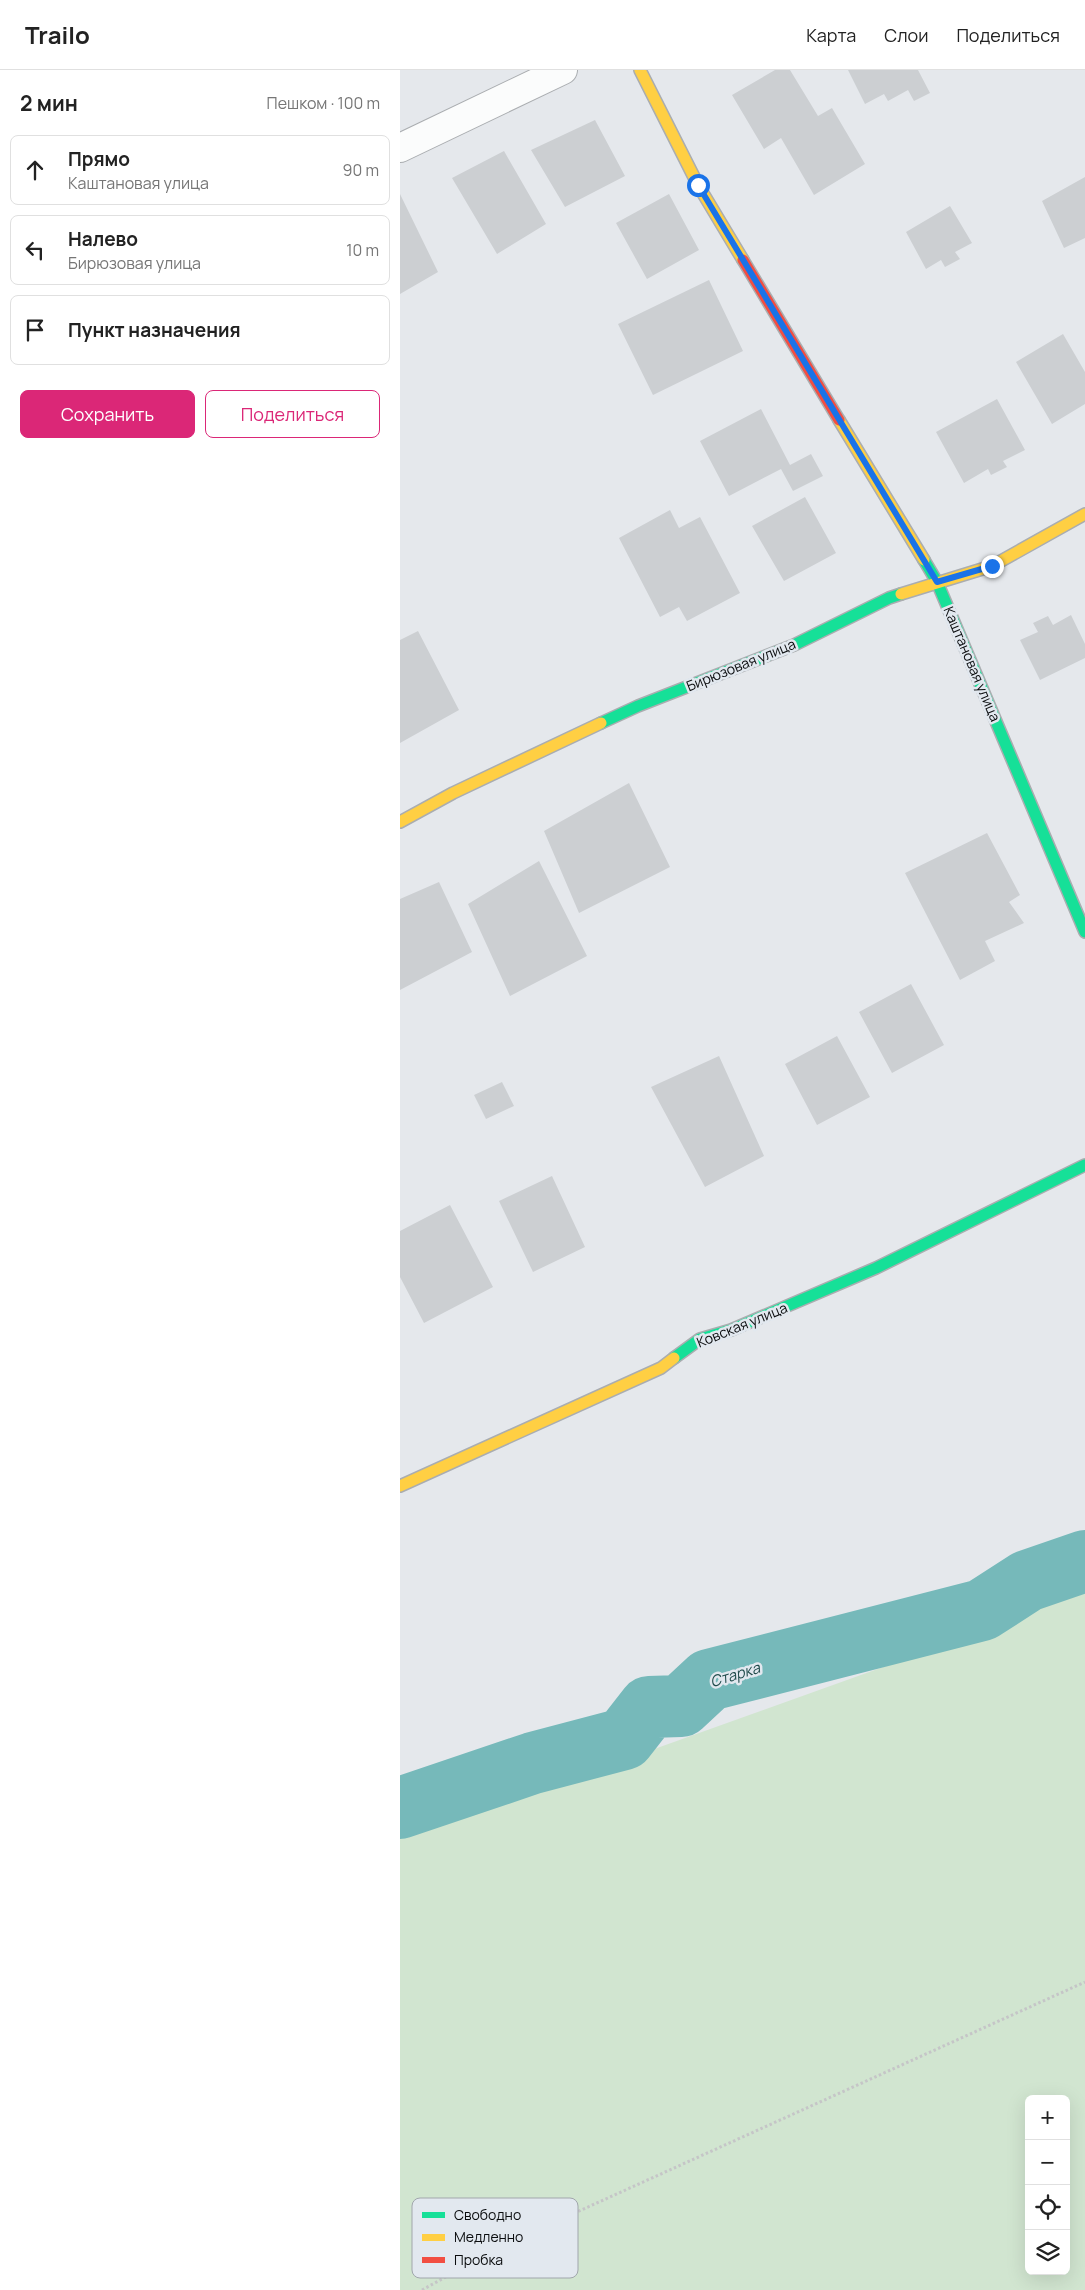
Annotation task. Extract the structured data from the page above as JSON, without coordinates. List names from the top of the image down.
{
  "streets": {
    "street": ["Каштановая улица", "Бирюзовая улица", "Ковская улица"]
  },
  "crossings": [
    ["Каштановая улица", "Бирюзовая улица"]
  ],
  "water": ["Старка"],
  "legend": ["Свободно", "Медленно", "Пробка"],
  "page": {
    "header": "Trailo",
    "nav": ["Карта", "Слои", "Поделиться"],
    "heading": ["2 мин", "Пешком · 100 m"],
    "list": [
      ["Прямо", "Каштановая улица", "90 m"],
      ["Налево", "Бирюзовая улица", "10 m"],
      "Пункт назначения"
    ],
    "buttons": ["Сохранить", "Поделиться"],
    "map_buttons": ["+", "−"]
  }
}
